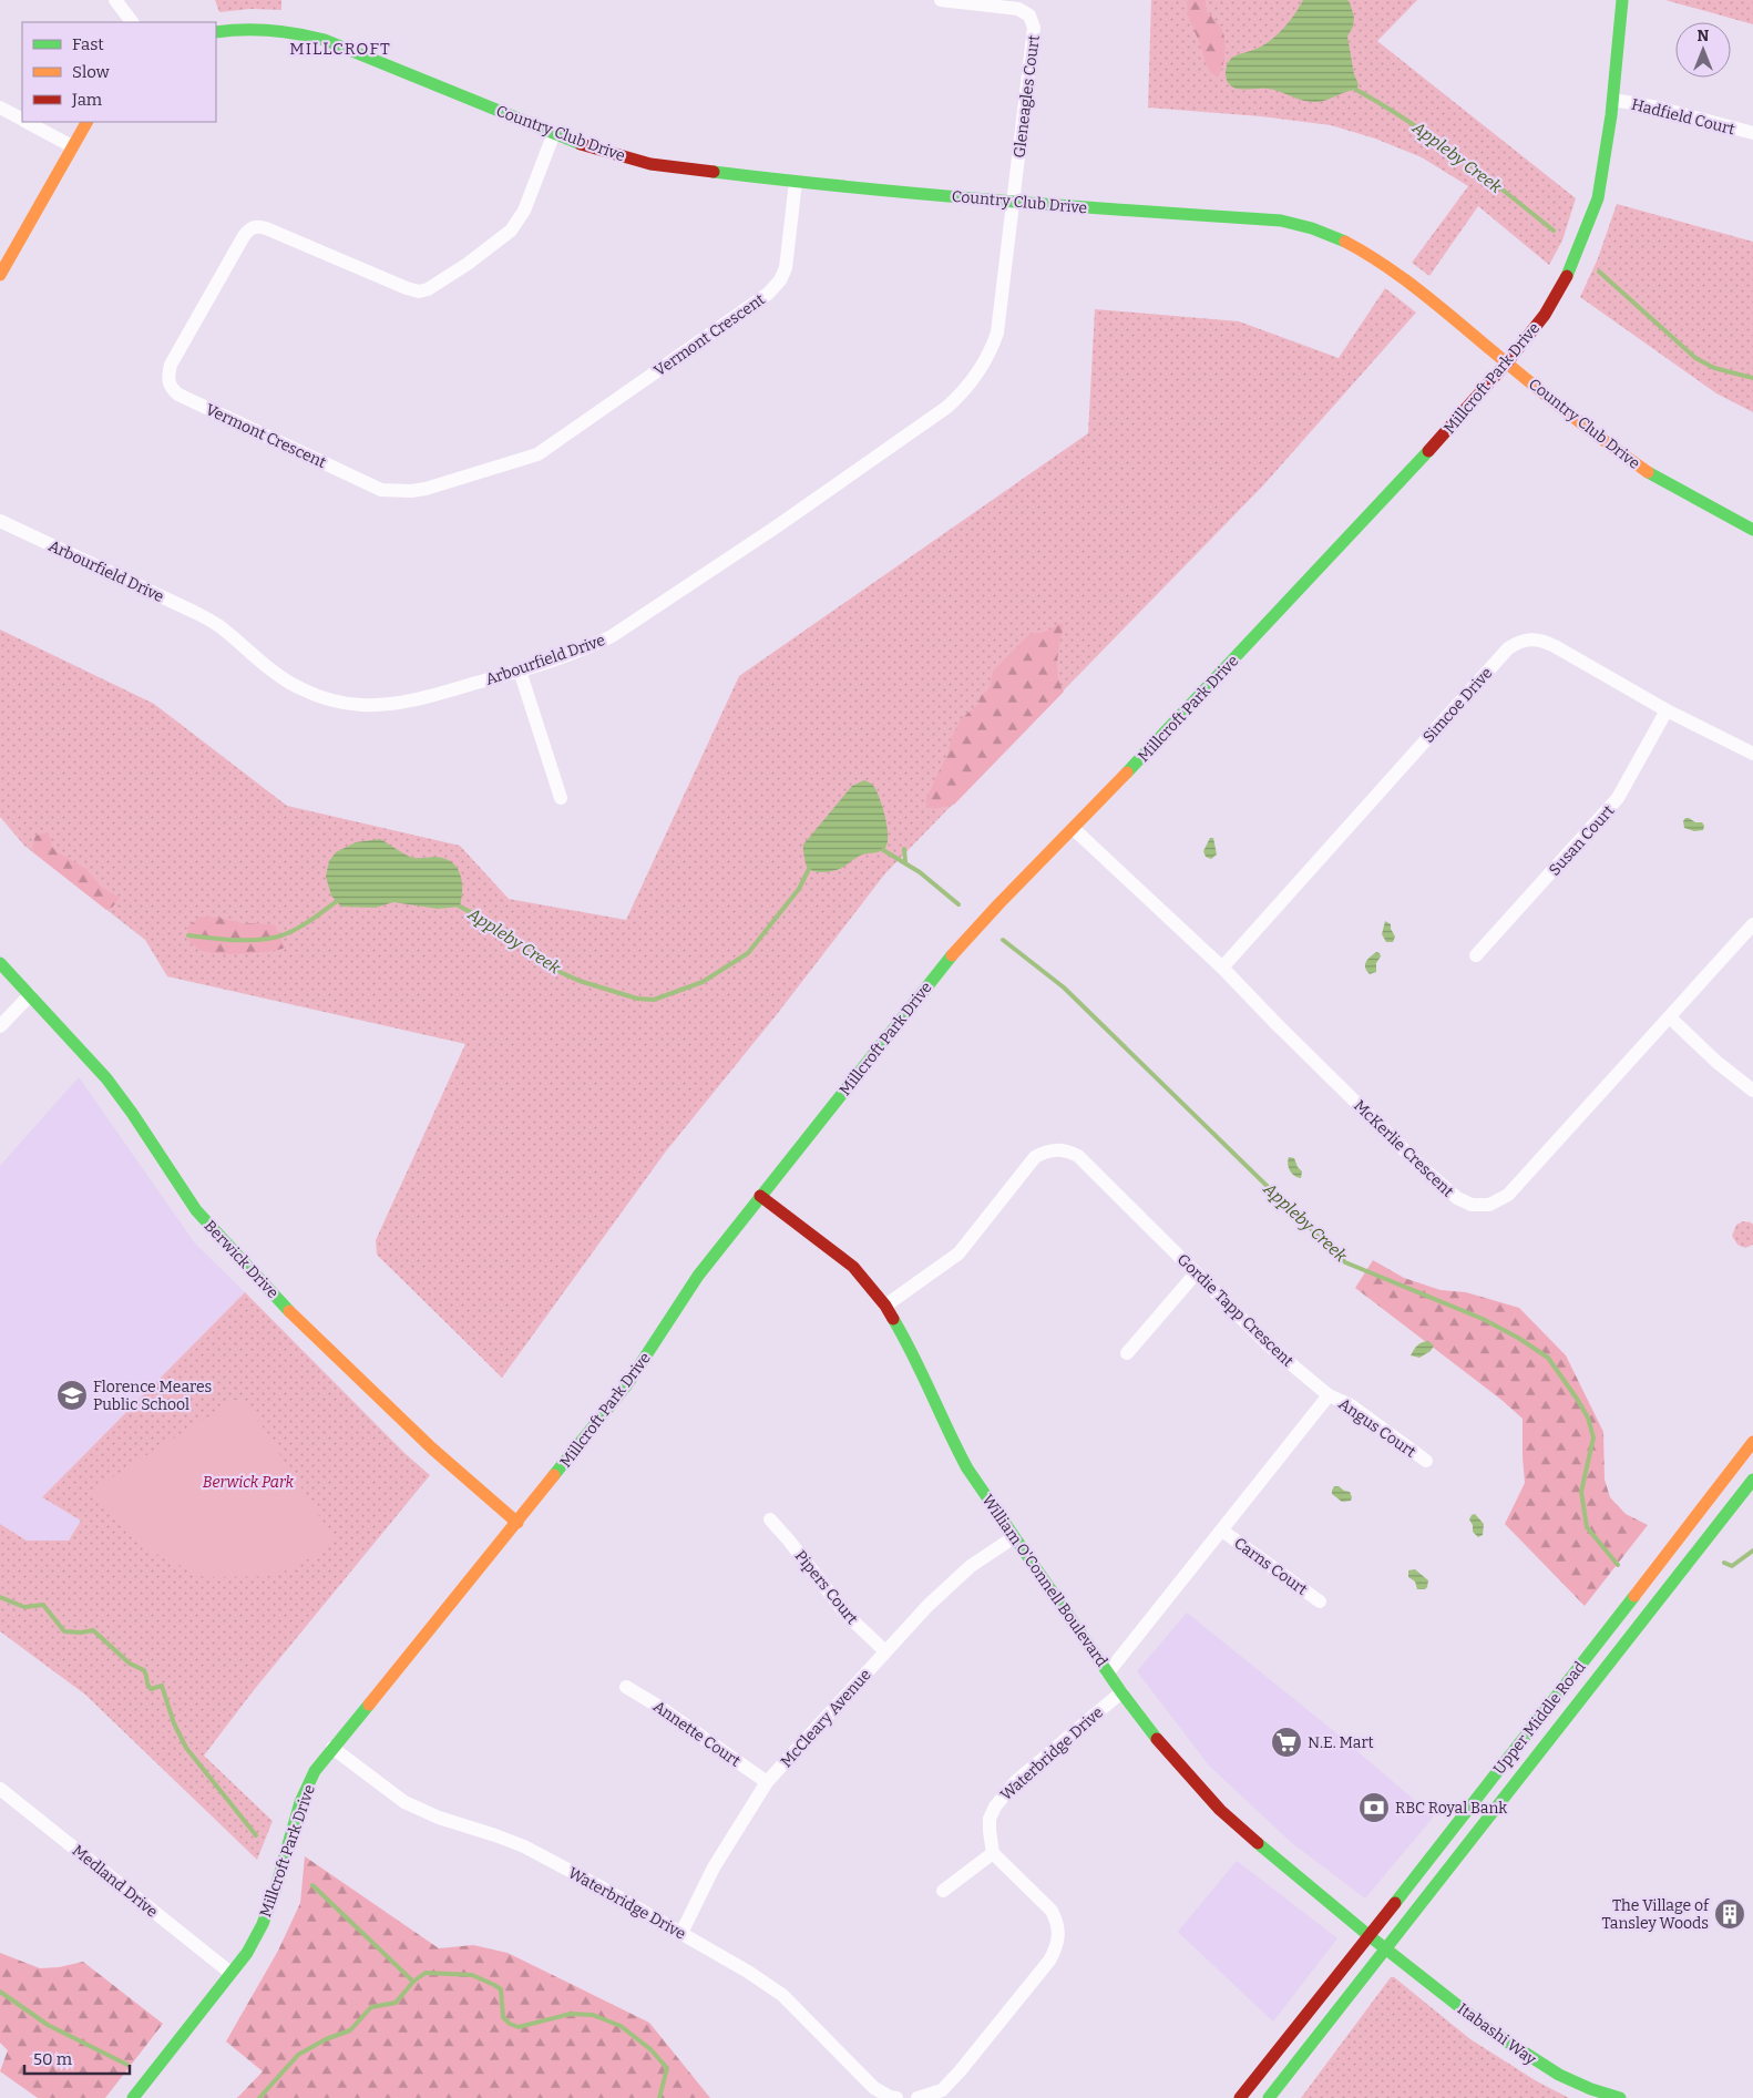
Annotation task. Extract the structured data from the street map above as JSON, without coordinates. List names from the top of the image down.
{
  "streets": {
    "street": [
      "Gleneagles Court",
      "Hadfield Court",
      "Country Club Drive",
      "Vermont Crescent",
      "Millcroft Park Drive",
      "Arbourfield Drive",
      "Simcoe Drive",
      "Susan Court",
      "McKerlie Crescent",
      "Berwick Drive",
      "Gordie Tapp Crescent",
      "Angus Court",
      "Carns Court",
      "William O'Connell Boulevard",
      "Pipers Court",
      "McCleary Avenue",
      "Upper Middle Road",
      "Annette Court",
      "Waterbridge Drive",
      "Medland Drive",
      "Itabashi Way"
    ]
  },
  "crossings": [
    ["Gleneagles Court", "Country Club Drive"],
    ["Gleneagles Court", "Arbourfield Drive"],
    ["Hadfield Court", "Millcroft Park Drive"],
    ["Country Club Drive", "Vermont Crescent"],
    ["Country Club Drive", "Millcroft Park Drive"],
    ["Country Club Drive", "Arbourfield Drive"],
    ["Millcroft Park Drive", "McKerlie Crescent"],
    ["Millcroft Park Drive", "Berwick Drive"],
    ["Millcroft Park Drive", "William O'Connell Boulevard"],
    ["Millcroft Park Drive", "Waterbridge Drive"],
    ["Millcroft Park Drive", "Medland Drive"],
    ["Simcoe Drive", "Susan Court"],
    ["Simcoe Drive", "McKerlie Crescent"],
    ["Gordie Tapp Crescent", "Angus Court"],
    ["Gordie Tapp Crescent", "William O'Connell Boulevard"],
    ["William O'Connell Boulevard", "McCleary Avenue"],
    ["William O'Connell Boulevard", "Upper Middle Road"],
    ["William O'Connell Boulevard", "Waterbridge Drive"],
    ["William O'Connell Boulevard", "Itabashi Way"],
    ["Pipers Court", "McCleary Avenue"],
    ["McCleary Avenue", "Annette Court"],
    ["McCleary Avenue", "Waterbridge Drive"],
    ["Upper Middle Road", "Itabashi Way"]
  ],
  "districts": ["MILLCROFT"],
  "water": ["Appleby Creek"],
  "parks": ["Berwick Park"],
  "places": {
    "school or university": ["Florence Meares Public School"],
    "supermarket": ["N.E. Mart"],
    "bank": ["RBC Royal Bank"],
    "building": ["The Village of Tansley Woods"]
  },
  "legend": ["Fast", "Slow", "Jam"],
  "scale_bar": "50 m",
  "north": "top"
}
